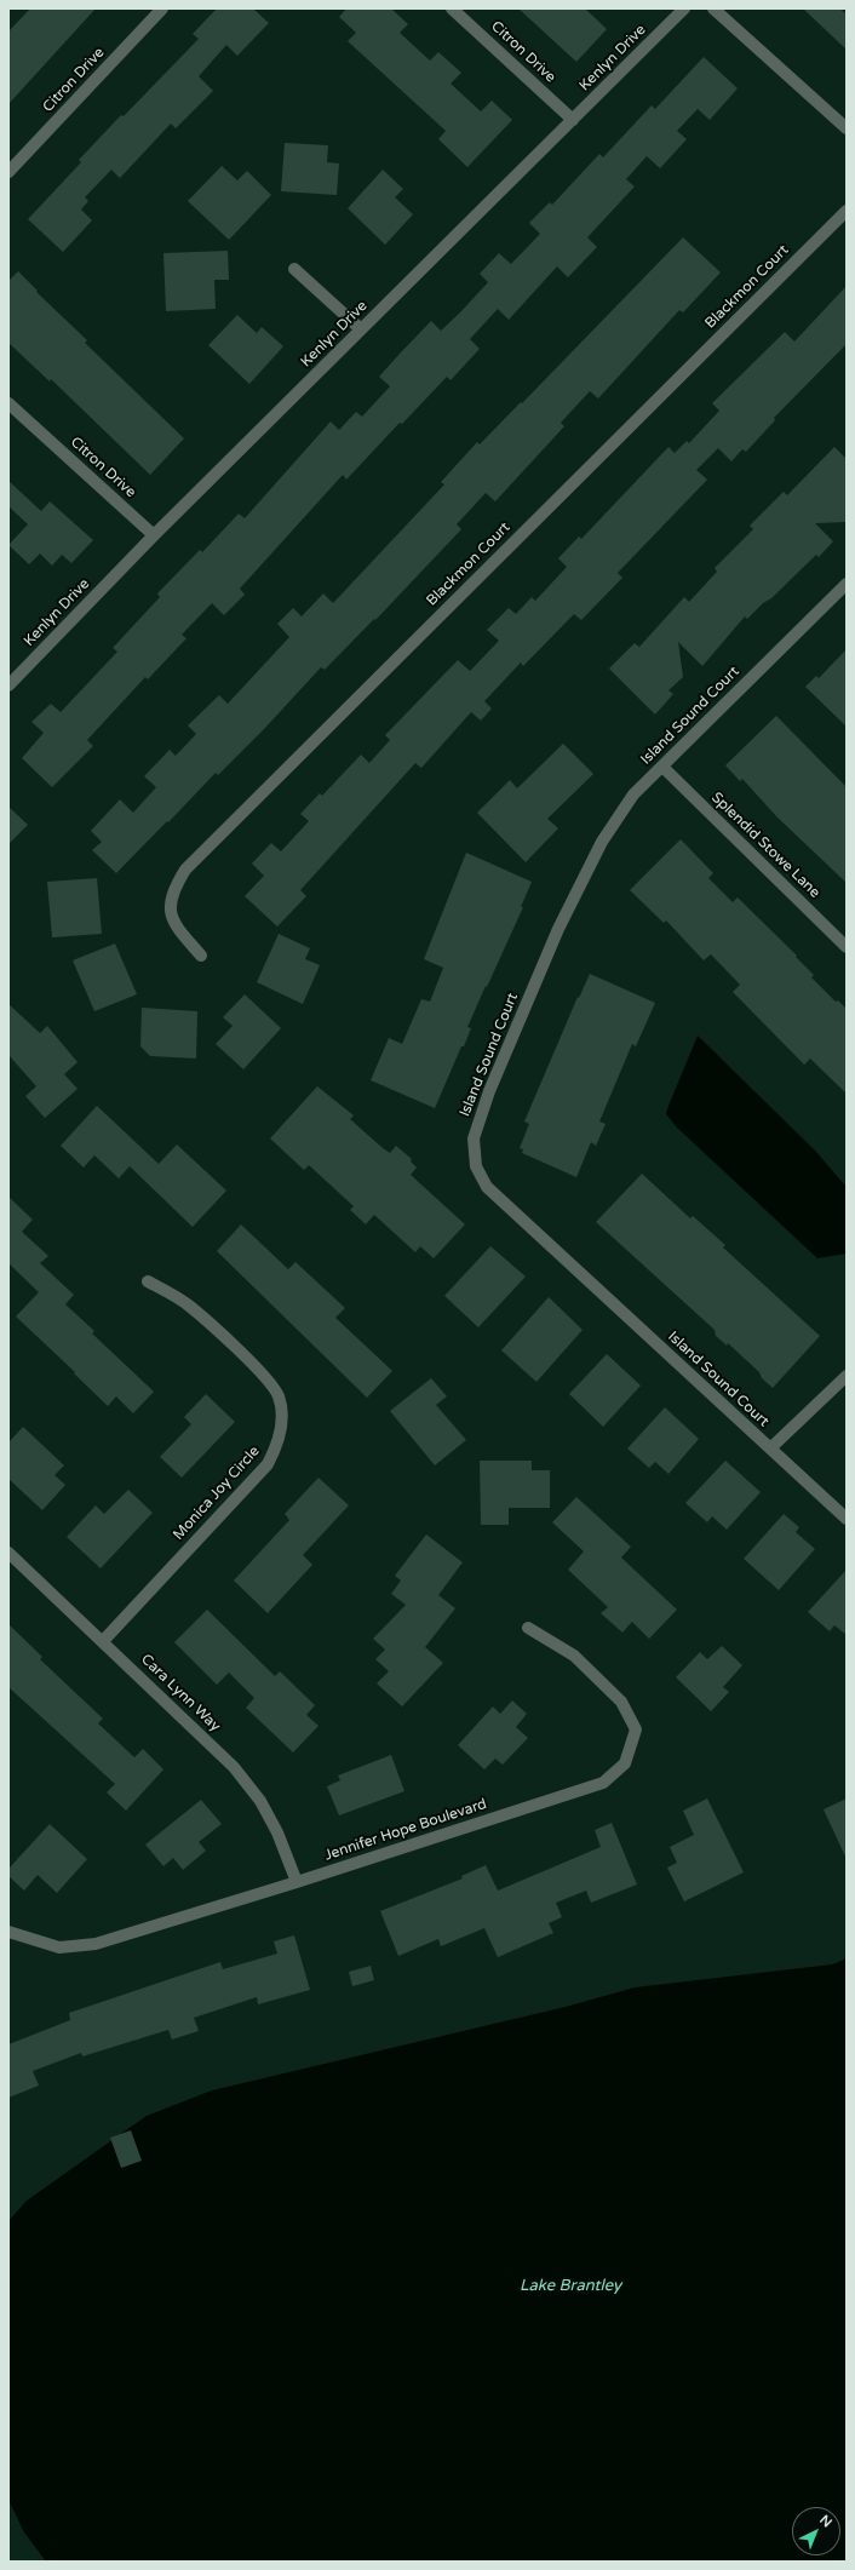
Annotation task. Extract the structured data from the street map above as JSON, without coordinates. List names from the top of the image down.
{
  "streets": {
    "street": [
      "Citron Drive",
      "Kenlyn Drive",
      "Blackmon Court",
      "Island Sound Court",
      "Splendid Stowe Lane",
      "Monica Joy Circle",
      "Cara Lynn Way",
      "Jennifer Hope Boulevard"
    ]
  },
  "crossings": [
    ["Citron Drive", "Kenlyn Drive"],
    ["Island Sound Court", "Splendid Stowe Lane"],
    ["Monica Joy Circle", "Cara Lynn Way"],
    ["Cara Lynn Way", "Jennifer Hope Boulevard"]
  ],
  "water": ["Lake Brantley"],
  "north": "top right"
}
